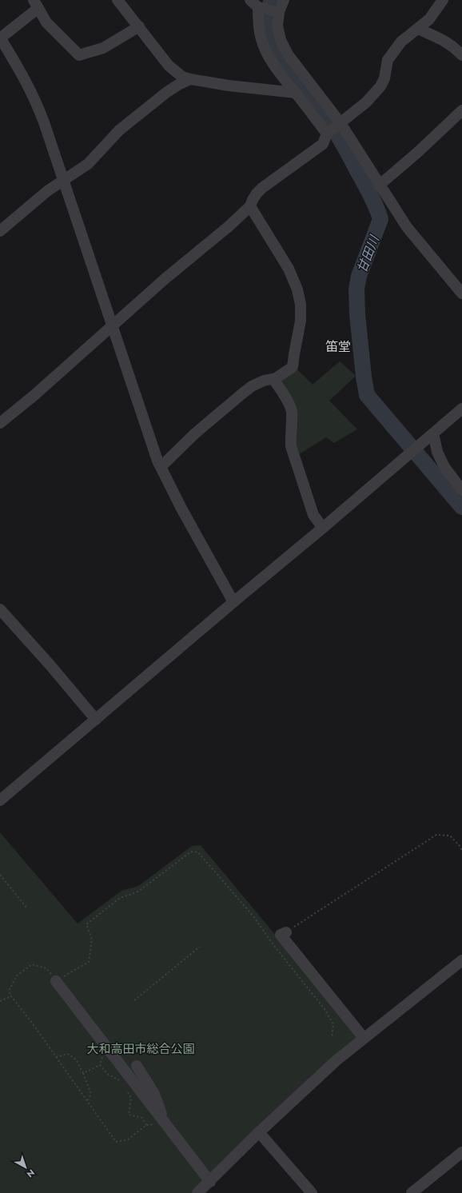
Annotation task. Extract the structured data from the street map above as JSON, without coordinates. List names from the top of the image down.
{
  "districts": ["笛堂"],
  "water": ["甘田川"],
  "parks": ["大和高田市総合公園"],
  "north": "bottom right"
}
